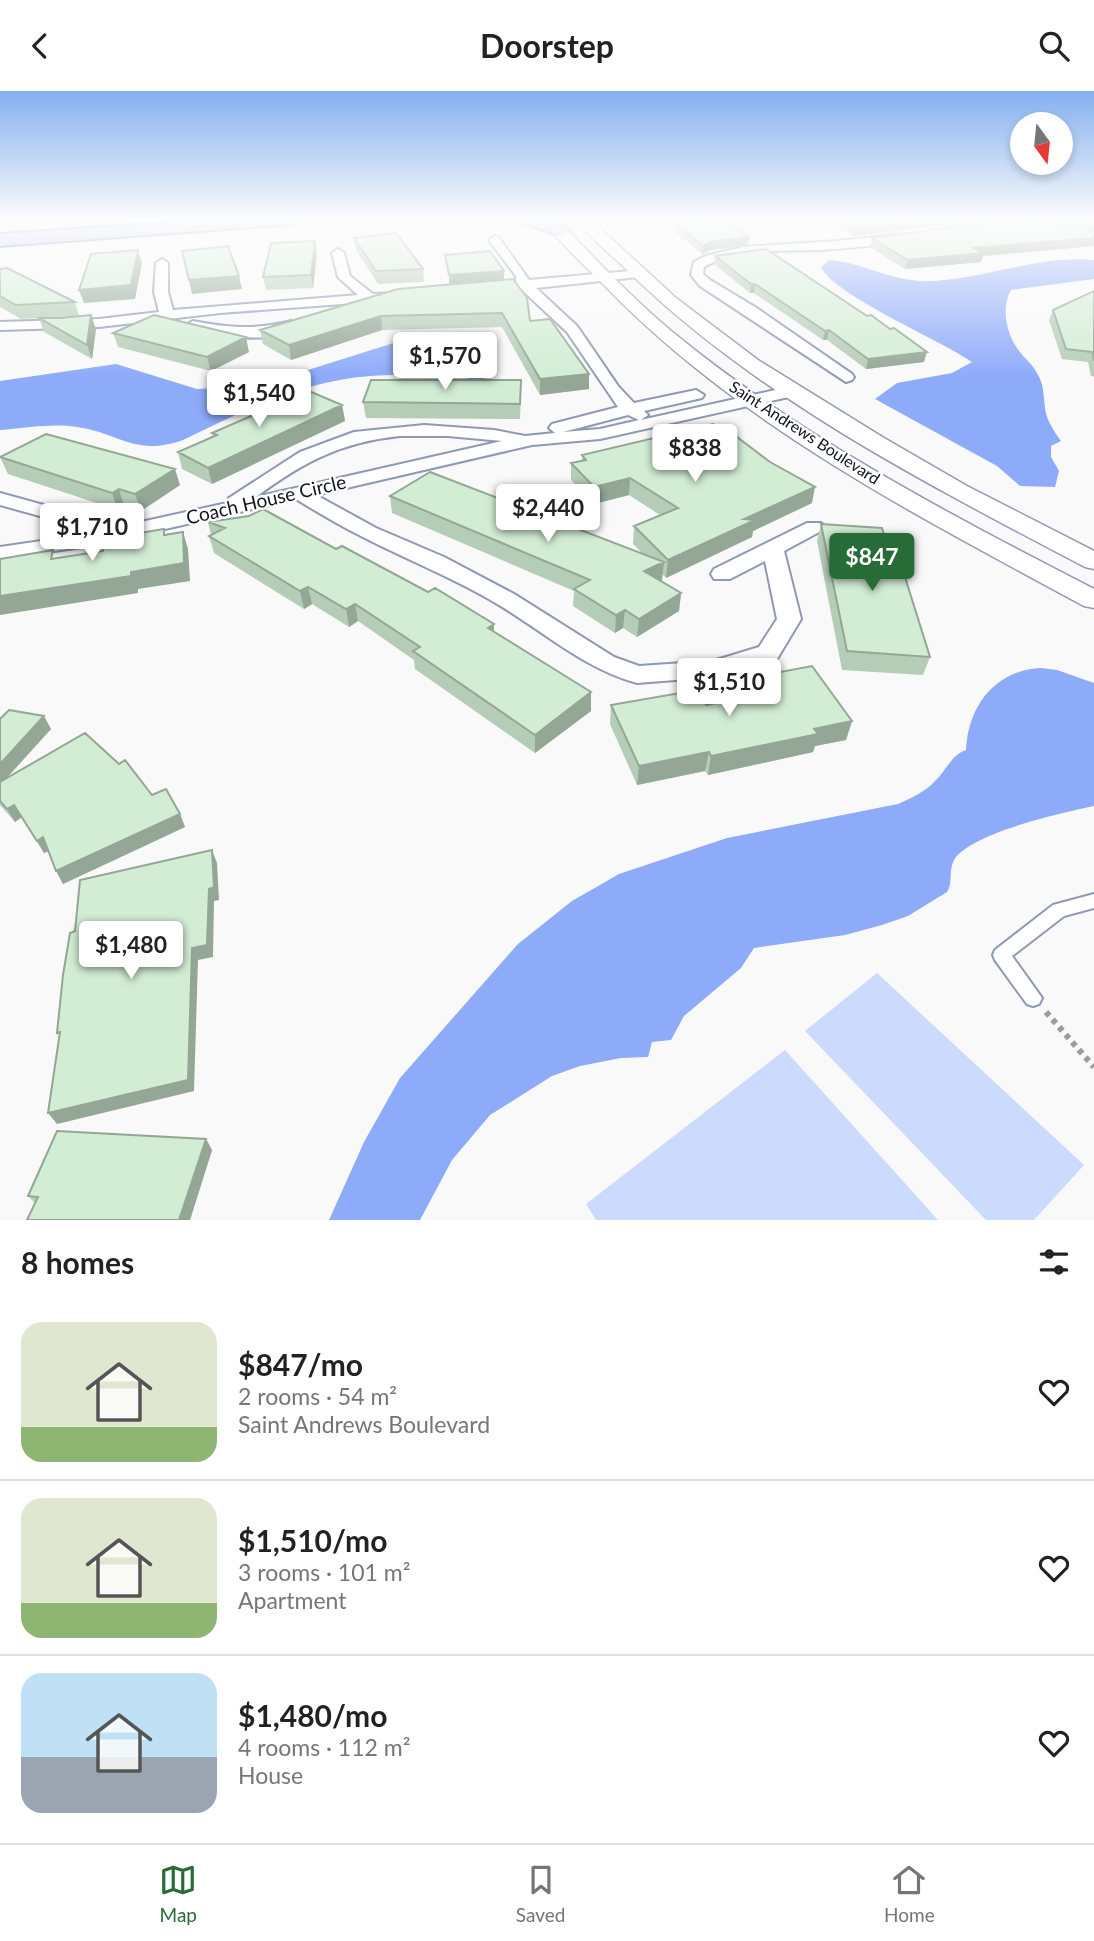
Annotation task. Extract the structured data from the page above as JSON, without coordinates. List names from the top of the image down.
{
  "streets": {
    "street": ["Saint Andrews Boulevard", "Coach House Circle"]
  },
  "crossings": [
    ["Saint Andrews Boulevard", "Coach House Circle"]
  ],
  "north": "bottom",
  "page": {
    "header": "Doorstep",
    "price": [
      "$1,570",
      "$1,540",
      "$838",
      "$2,440",
      "$1,710",
      "$847",
      "$1,510",
      "$1,480"
    ],
    "heading": "8 homes",
    "list": [
      {
        "name": "$847/mo",
        "note": "2 rooms · 54 m² · Saint Andrews Boulevard"
      },
      {
        "name": "$1,510/mo",
        "note": "3 rooms · 101 m² · Apartment"
      },
      {
        "name": "$1,480/mo",
        "note": "4 rooms · 112 m² · House"
      }
    ],
    "tabs": ["Map", "Saved", "Home"]
  }
}
